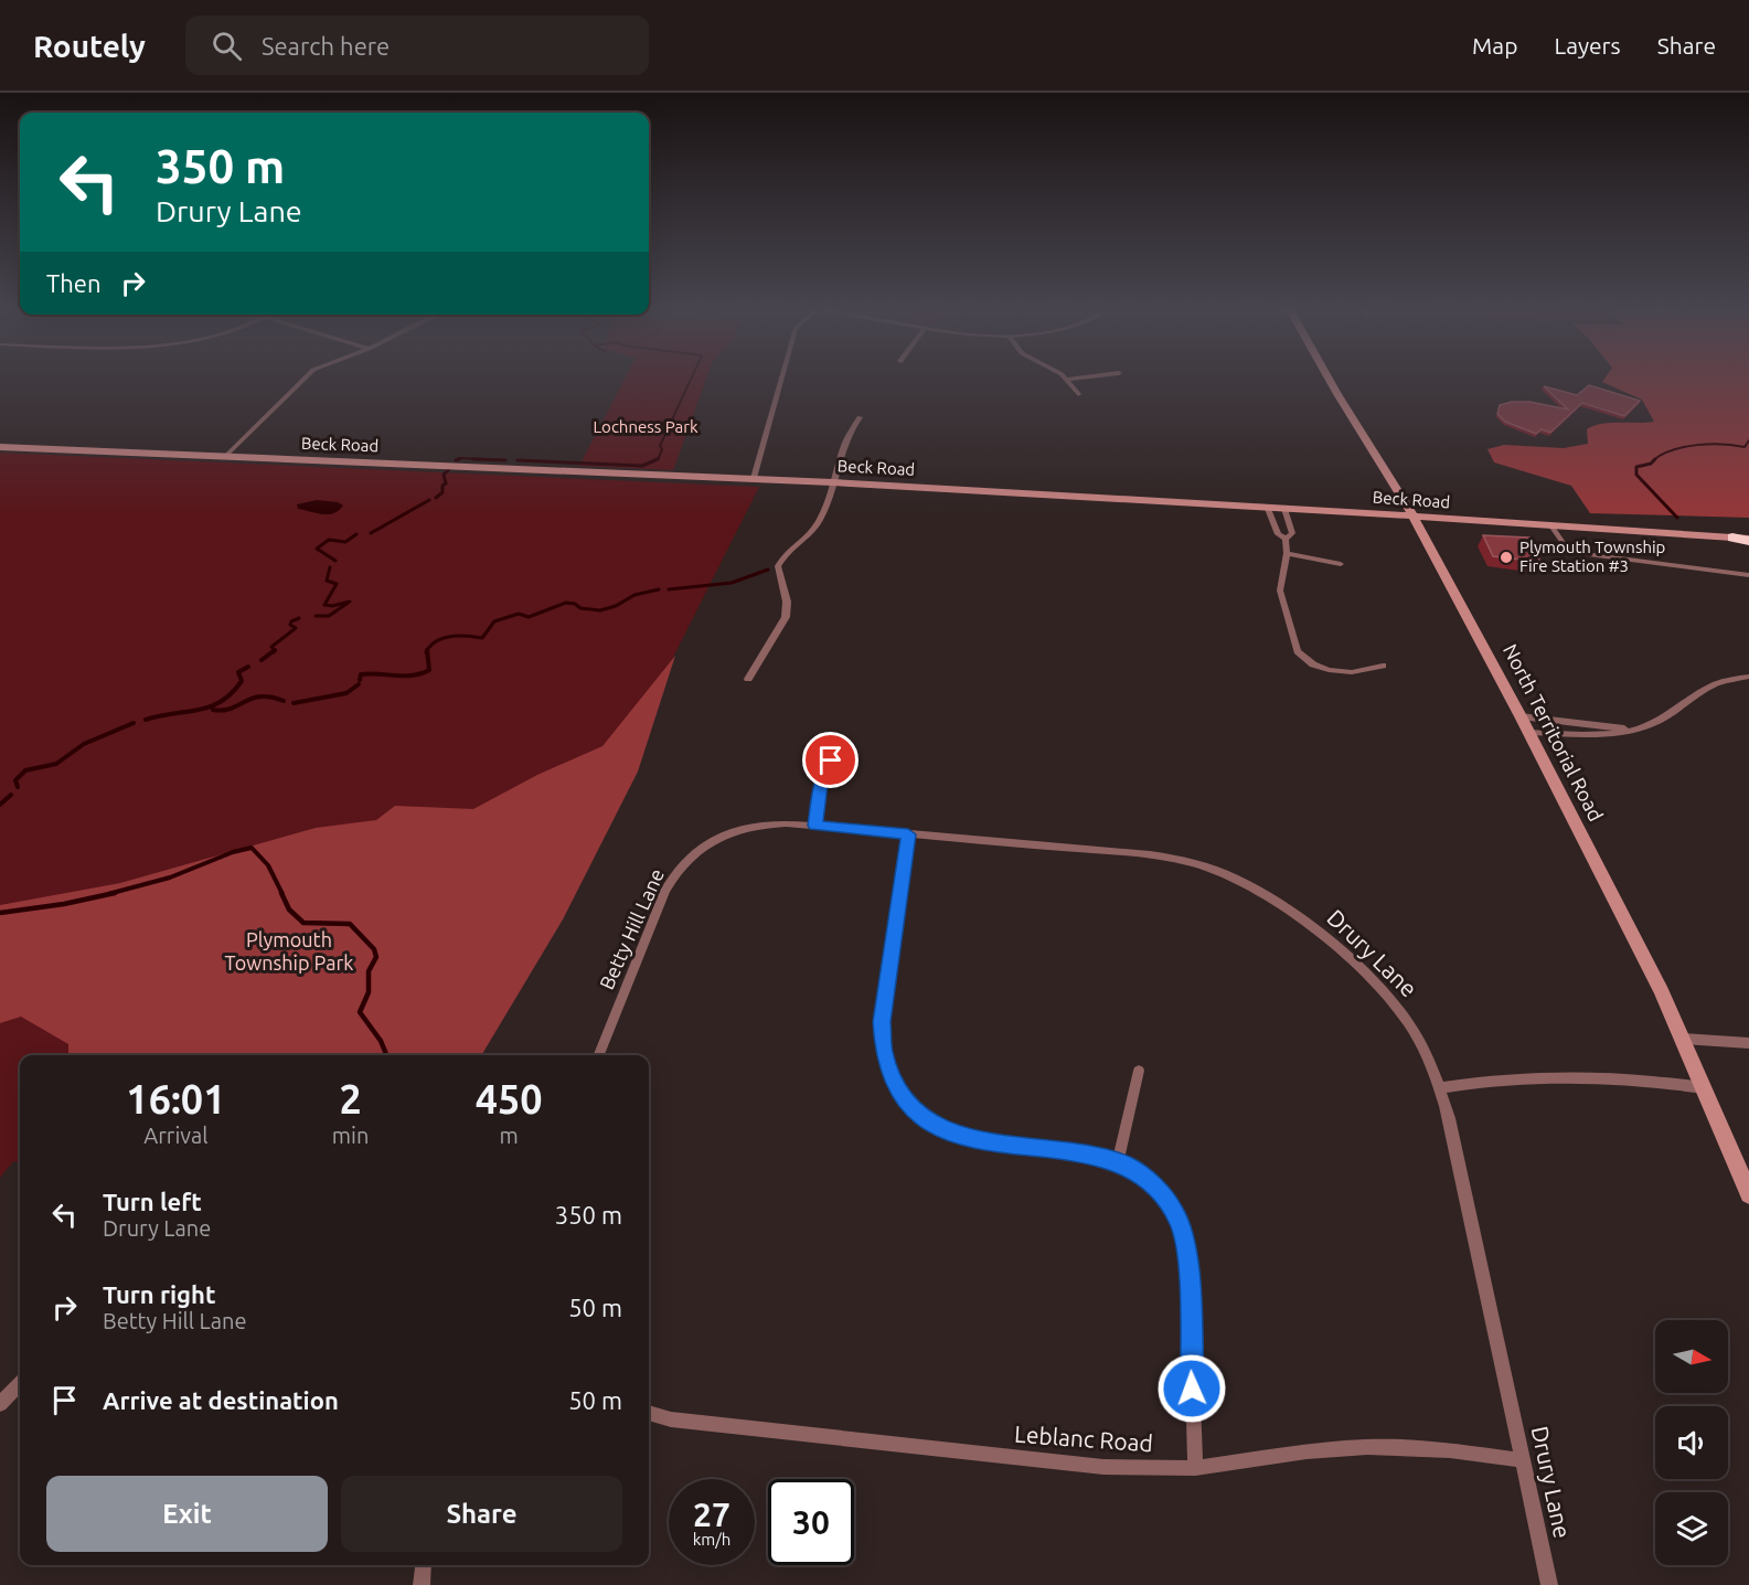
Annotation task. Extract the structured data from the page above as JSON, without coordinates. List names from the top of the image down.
{
  "streets": {
    "main road": ["Beck Road", "North Territorial Road"],
    "street": ["Betty Hill Lane", "Drury Lane", "Leblanc Road"]
  },
  "crossings": [
    ["Beck Road", "North Territorial Road"],
    ["Betty Hill Lane", "Drury Lane"],
    ["Drury Lane", "Leblanc Road"]
  ],
  "parks": ["Lochness Park", "Plymouth Township Park"],
  "places": ["Plymouth Township Fire Station #3"],
  "north": "right",
  "page": {
    "header": "Routely",
    "search": "Search here",
    "nav": ["Map", "Layers", "Share"],
    "turn": ["350 m", "Drury Lane"],
    "then": "Then",
    "eta": [
      "16:01",
      "Arrival",
      "2",
      "min",
      "450",
      "m"
    ],
    "list": [
      {
        "name": "Turn left",
        "note": "Drury Lane",
        "value": "350 m"
      },
      {
        "name": "Turn right",
        "note": "Betty Hill Lane",
        "value": "50 m"
      },
      {
        "name": "Arrive at destination",
        "value": "50 m"
      }
    ],
    "buttons": ["Exit", "Share"],
    "speed": "27 km/h",
    "limit": "30"
  }
}
